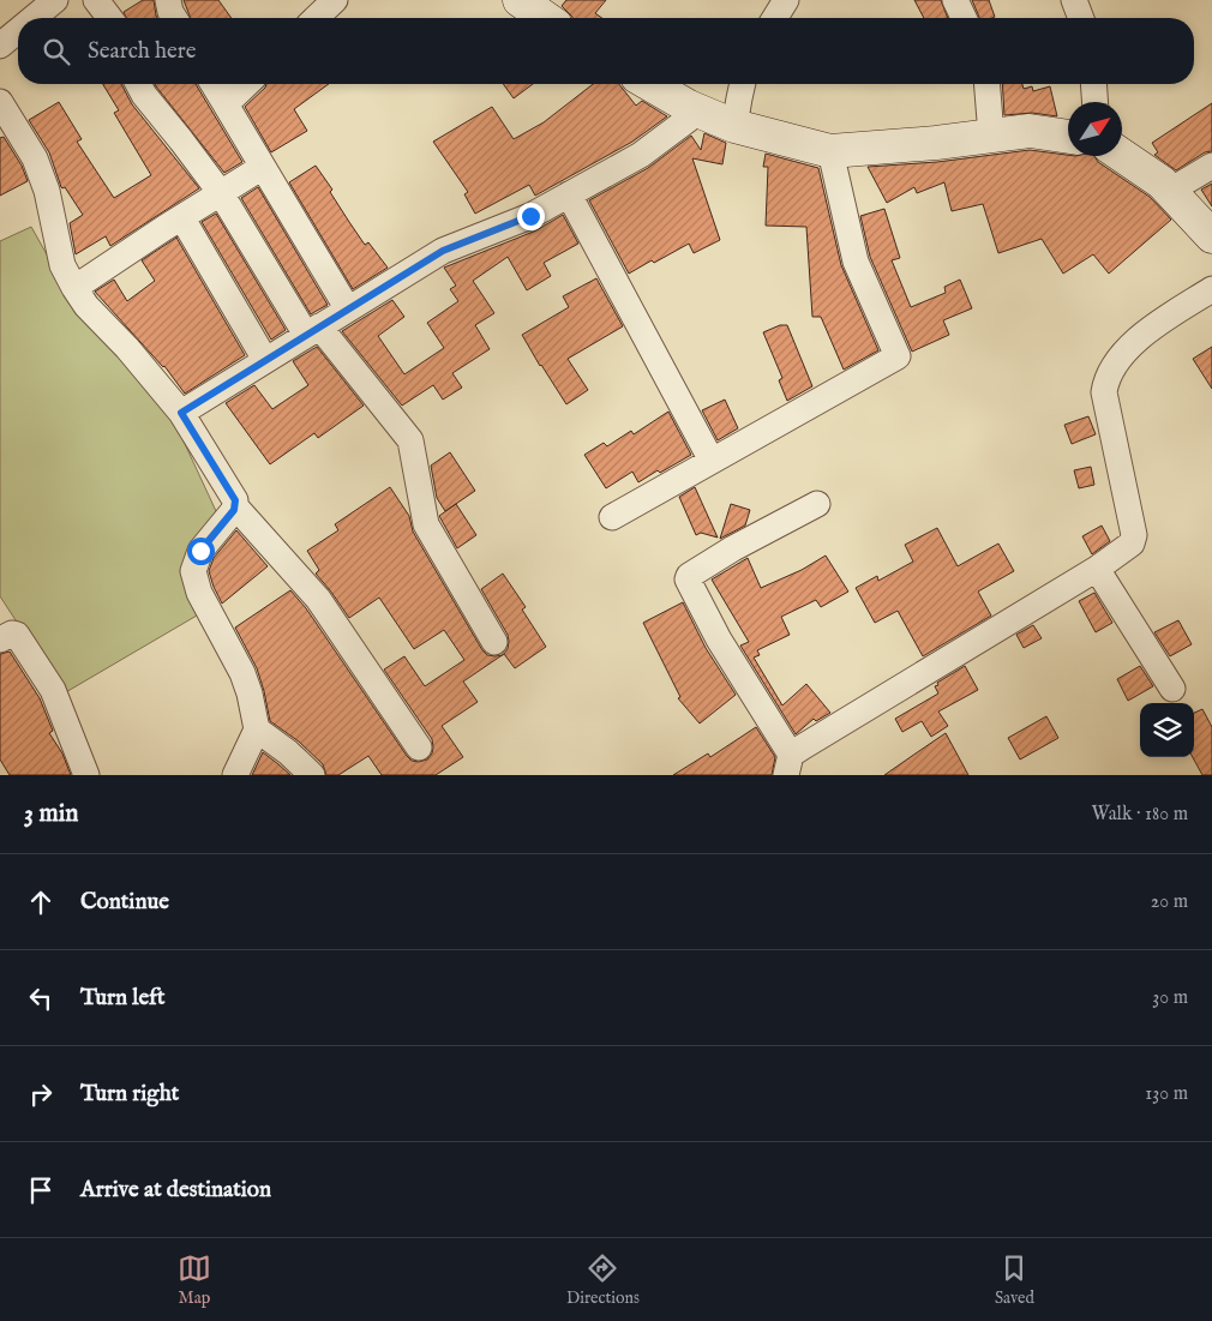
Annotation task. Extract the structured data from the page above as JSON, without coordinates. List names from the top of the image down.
{
  "north": "top right",
  "page": {
    "search": "Search here",
    "heading": ["3 min", "Walk · 180 m"],
    "list": [
      ["Continue", "20 m"],
      ["Turn left", "30 m"],
      ["Turn right", "130 m"],
      "Arrive at destination"
    ],
    "nav": ["Map", "Directions", "Saved"]
  }
}
